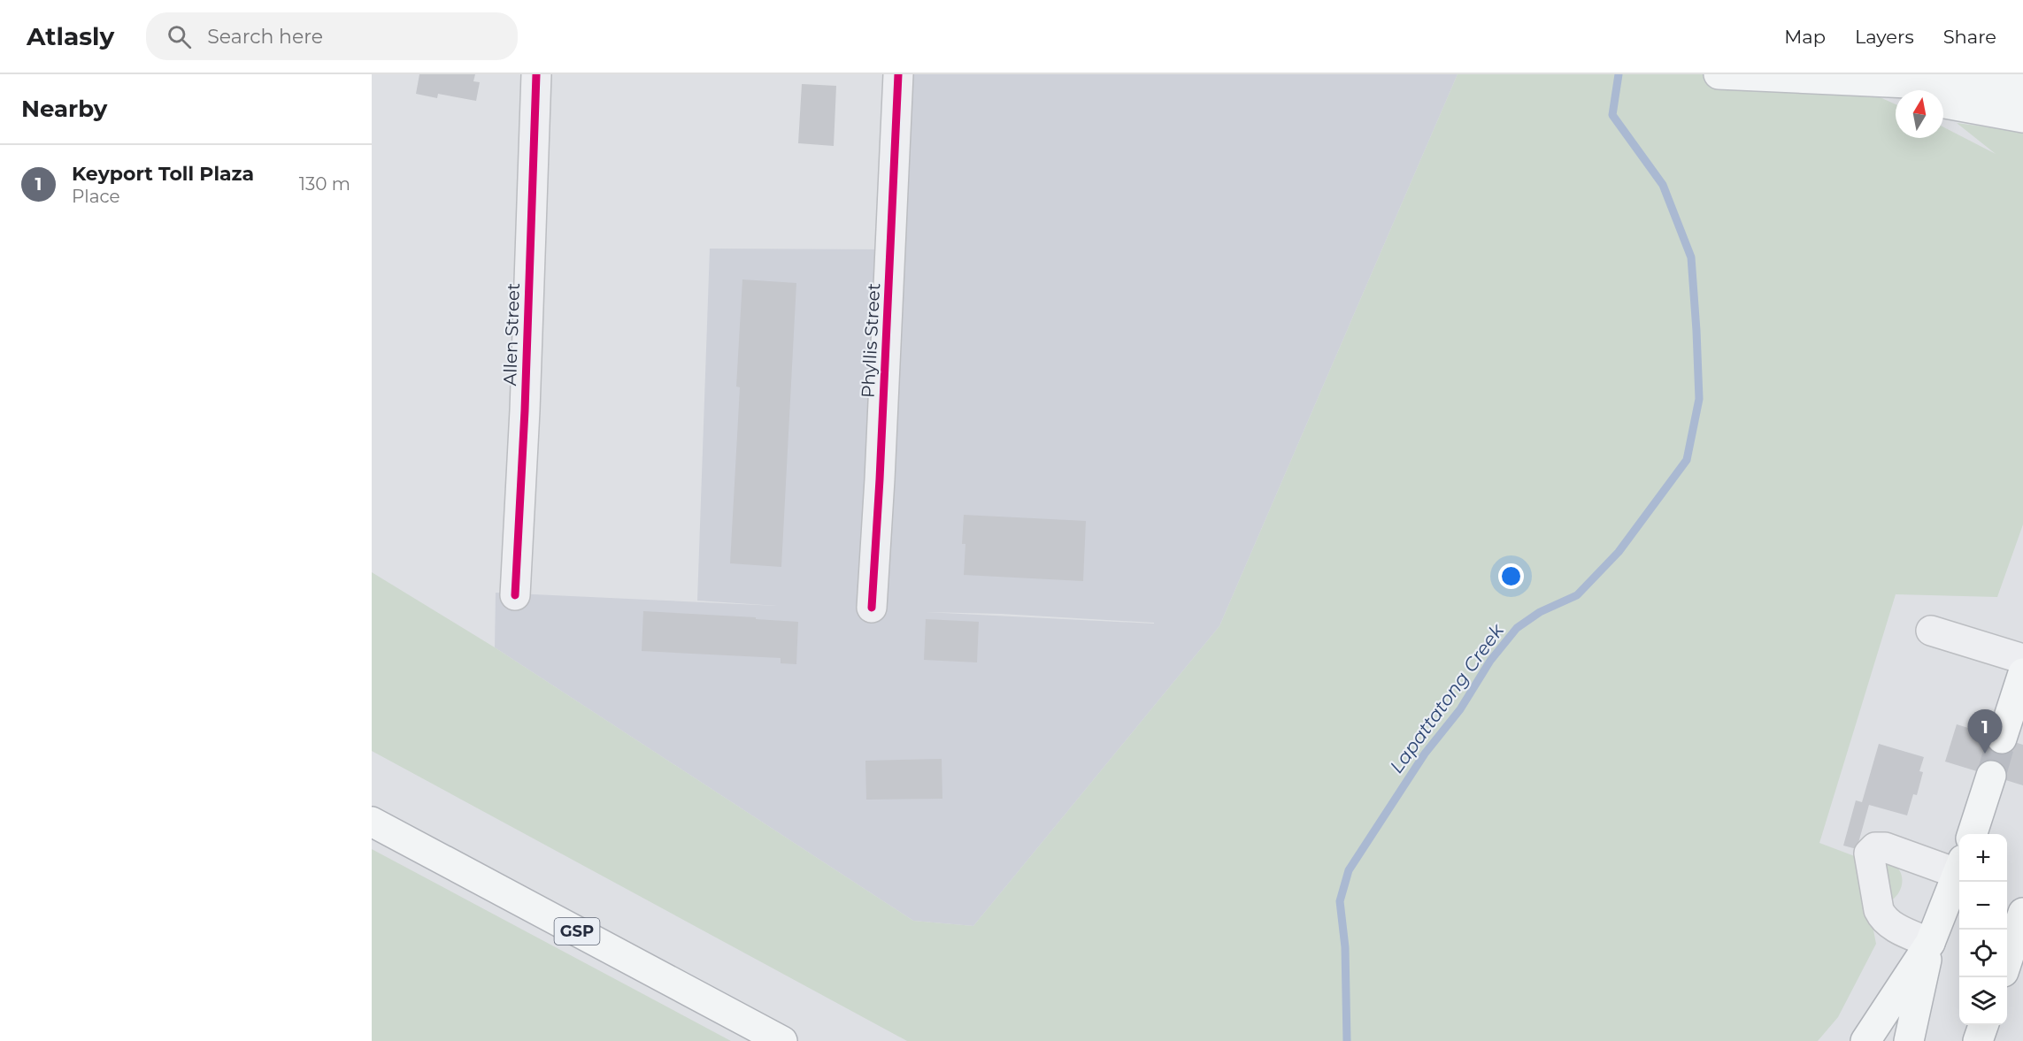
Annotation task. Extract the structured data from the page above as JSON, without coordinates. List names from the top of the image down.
{
  "streets": {
    "main road": ["GSP"],
    "street": ["Allen Street", "Phyllis Street"]
  },
  "water": ["Lapattatong Creek"],
  "north": "top",
  "page": {
    "header": "Atlasly",
    "search": "Search here",
    "nav": ["Map", "Layers", "Share"],
    "heading": "Nearby",
    "list": [
      {
        "mark": "1",
        "name": "Keyport Toll Plaza",
        "note": "Place",
        "value": "130 m"
      }
    ],
    "pins": "1",
    "map_buttons": ["+", "−"]
  }
}
